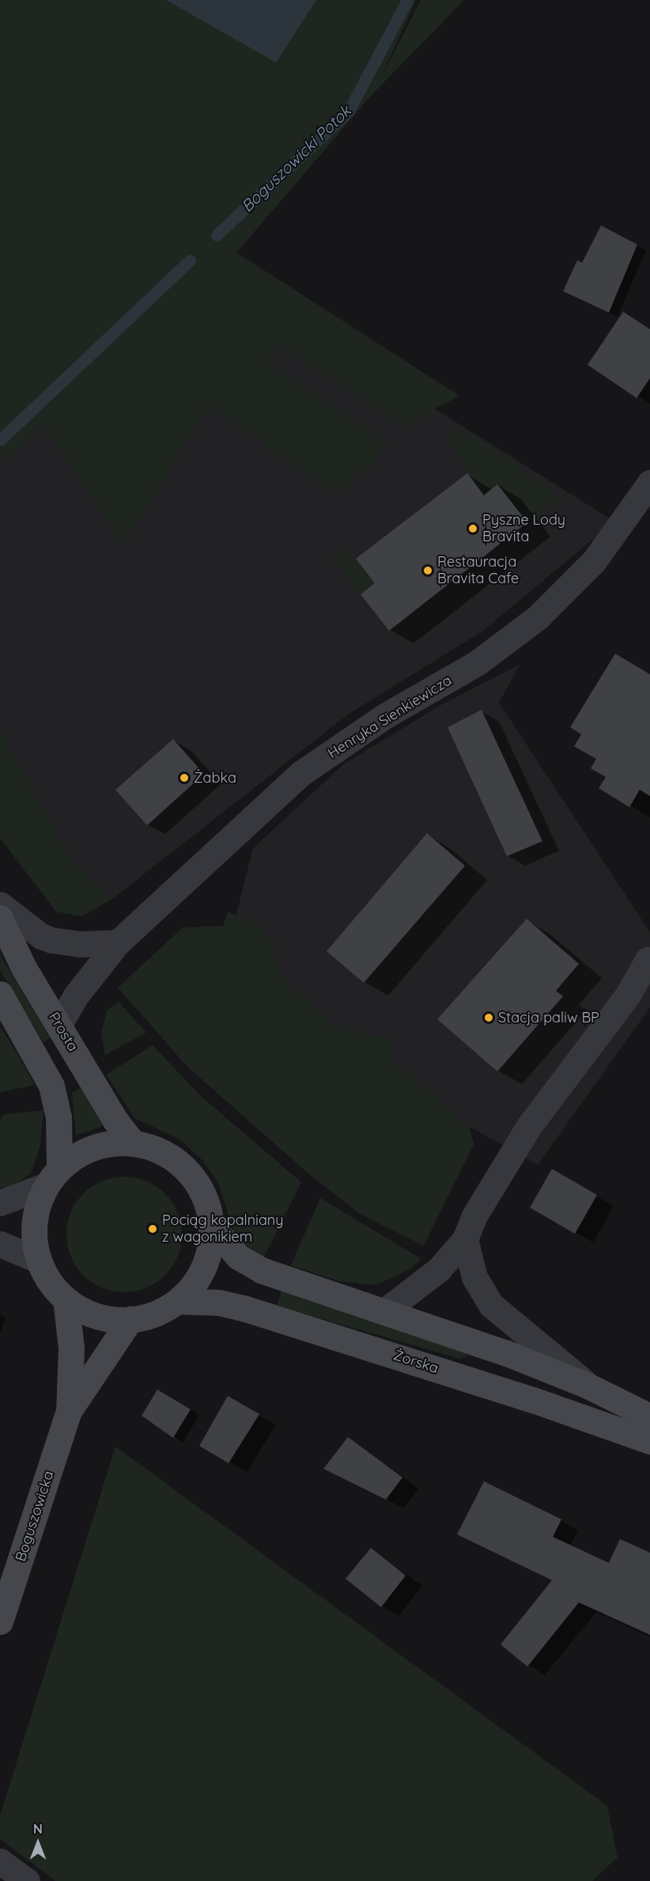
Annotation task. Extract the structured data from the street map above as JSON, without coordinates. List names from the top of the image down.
{
  "streets": {
    "main road": ["Prosta", "Żorska", "Boguszowicka"],
    "street": ["Henryka Sienkiewicza"]
  },
  "crossings": [
    ["Henryka Sienkiewicza", "Prosta"]
  ],
  "water": ["Boguszowicki Potok"],
  "places": [
    "Pyszne Lody Bravita",
    "Restauracja Bravita Cafe",
    "Żabka",
    "Stacja paliw BP",
    "Pociąg kopalniany z wagonikiem"
  ],
  "north": "top"
}
